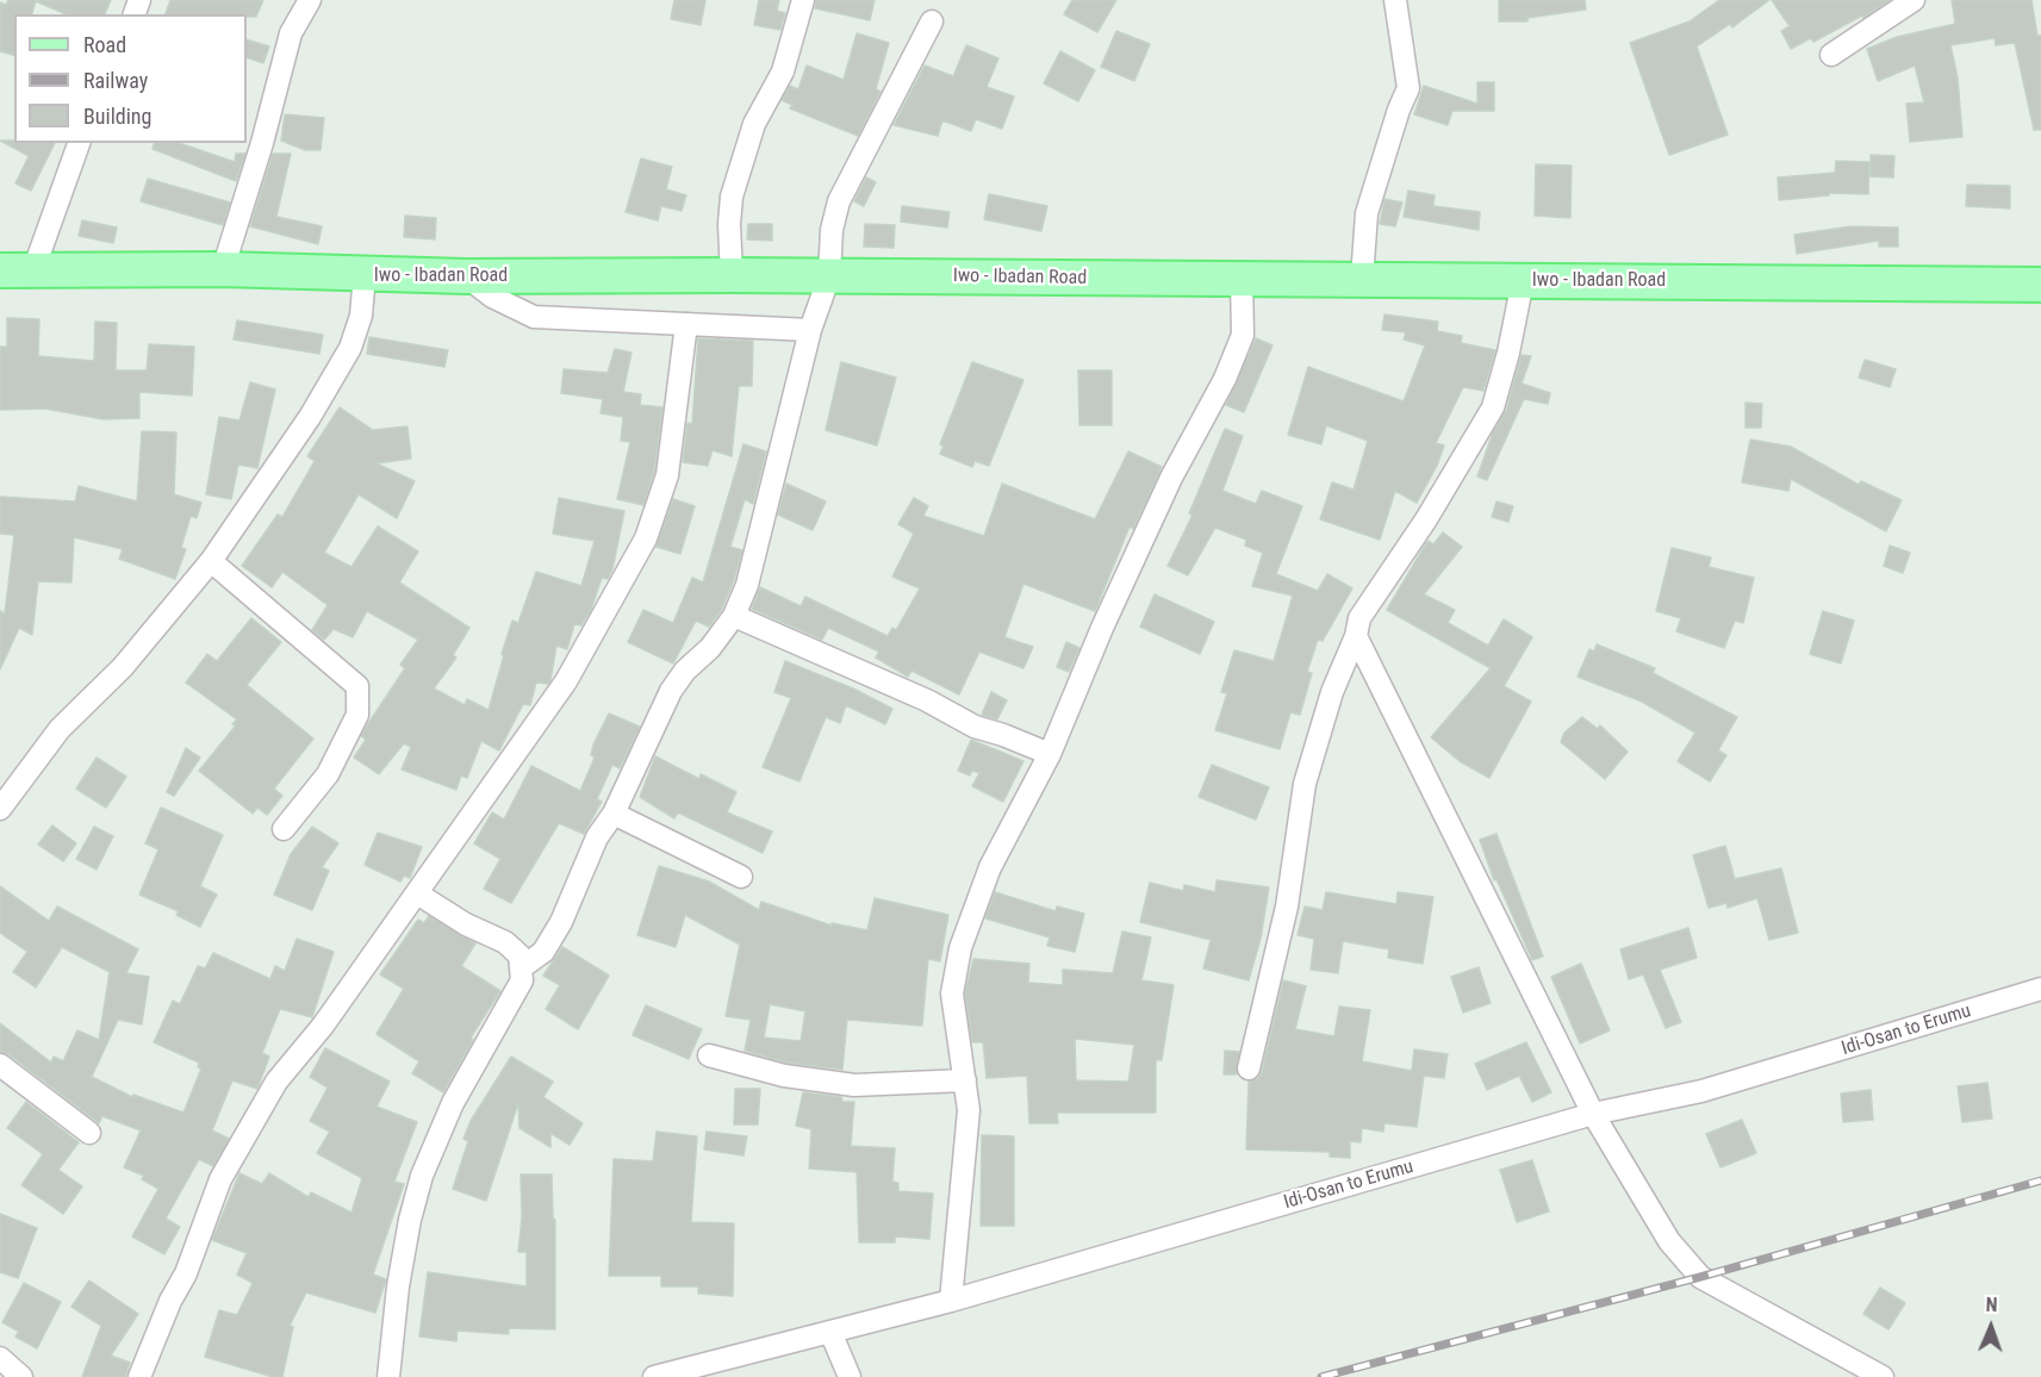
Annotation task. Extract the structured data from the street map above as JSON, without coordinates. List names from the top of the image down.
{
  "streets": {
    "main road": ["Iwo - Ibadan Road"],
    "street": ["Idi-Osan to Erumu"]
  },
  "legend": ["Road", "Railway", "Building"],
  "north": "top"
}
